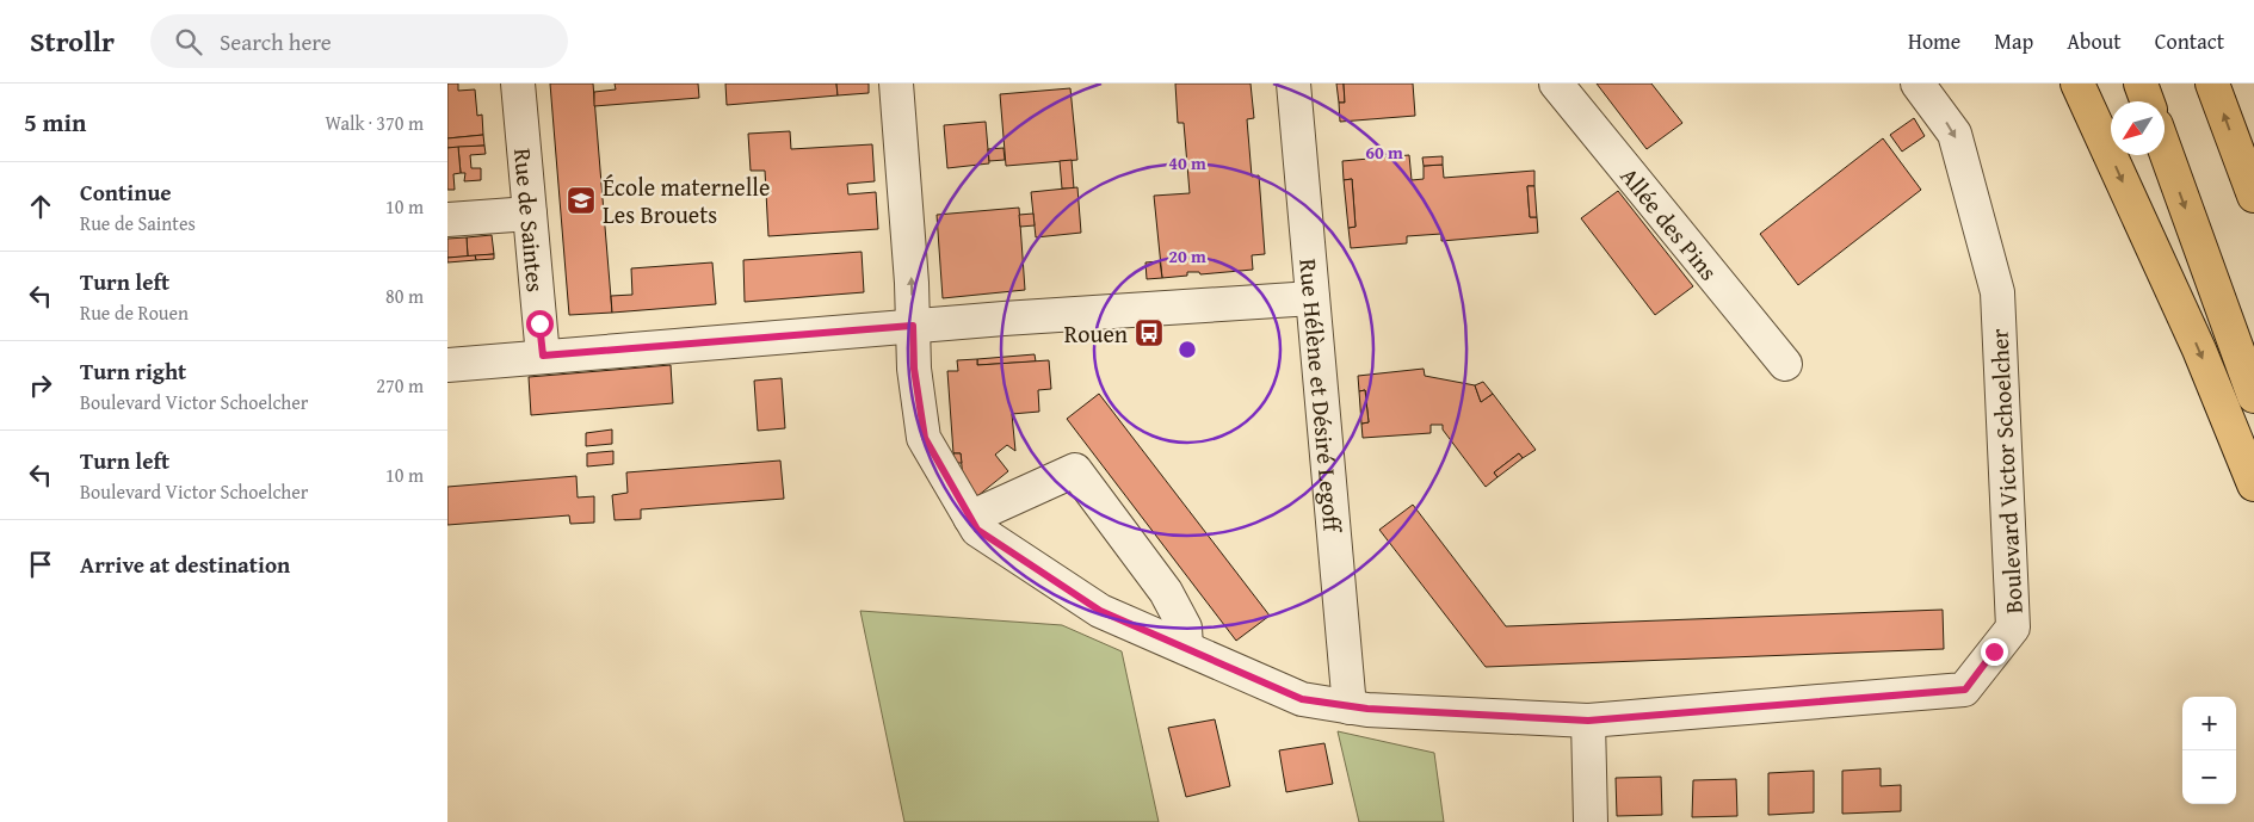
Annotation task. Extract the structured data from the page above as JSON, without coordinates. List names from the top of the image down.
{
  "streets": {
    "street": [
      "Rue de Saintes",
      "Allée des Pins",
      "Rue Hélène et Désiré Legoff",
      "Boulevard Victor Schoelcher"
    ]
  },
  "crossings": [
    ["Rue Hélène et Désiré Legoff", "Boulevard Victor Schoelcher"]
  ],
  "places": {
    "school or university": ["École maternelle Les Brouets"],
    "bus stop": ["Rouen"]
  },
  "north": "bottom left",
  "page": {
    "header": "Strollr",
    "search": "Search here",
    "nav": [
      "Home",
      "Map",
      "About",
      "Contact"
    ],
    "heading": ["5 min", "Walk · 370 m"],
    "list": [
      ["Continue", "Rue de Saintes", "10 m"],
      ["Turn left", "Rue de Rouen", "80 m"],
      ["Turn right", "Boulevard Victor Schoelcher", "270 m"],
      ["Turn left", "Boulevard Victor Schoelcher", "10 m"],
      "Arrive at destination"
    ],
    "map_buttons": ["+", "−"]
  },
  "rings": ["60 m", "40 m", "20 m"]
}
